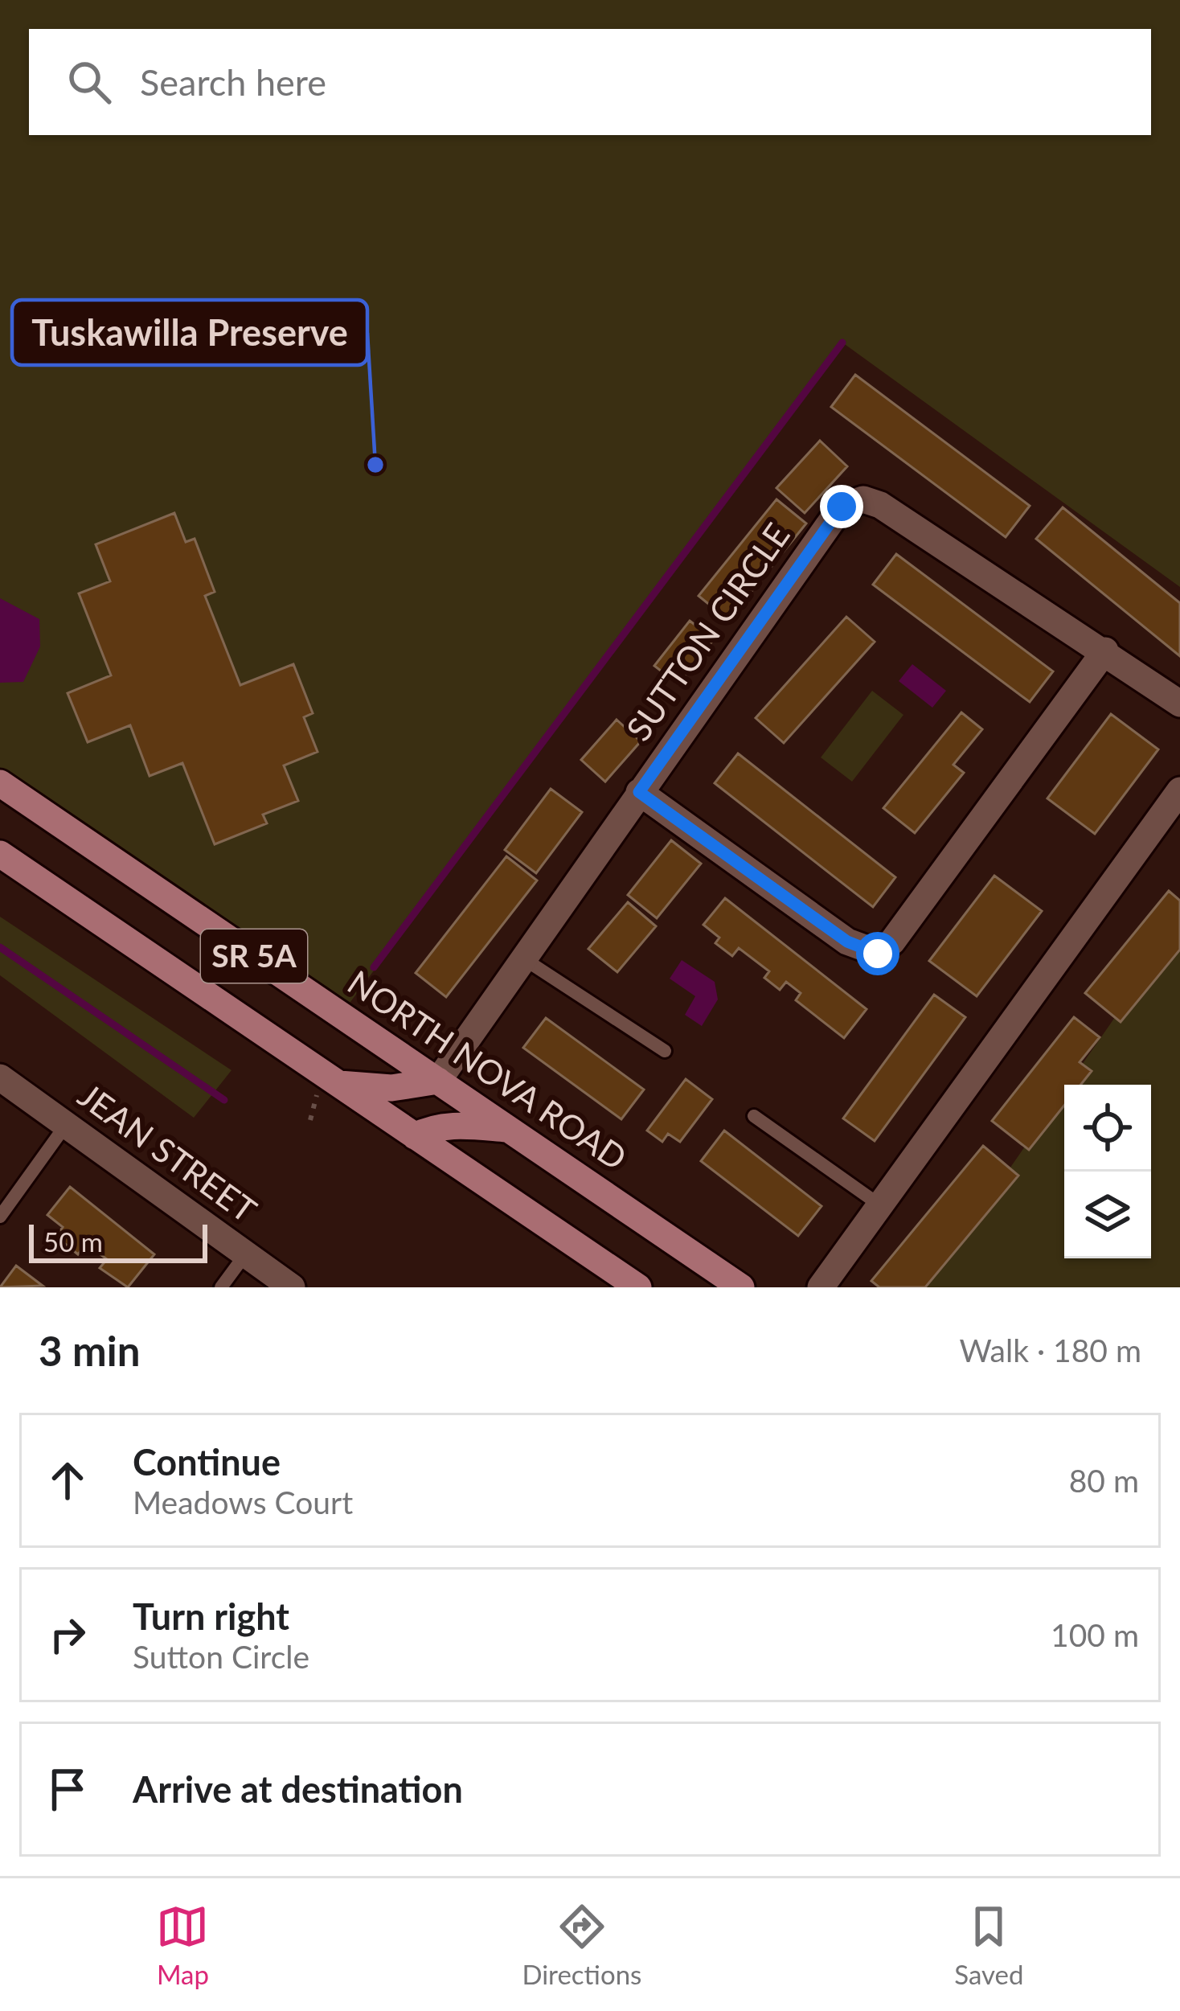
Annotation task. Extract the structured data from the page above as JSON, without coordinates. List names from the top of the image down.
{
  "streets": {
    "main road": ["SR 5A", "NORTH NOVA ROAD"],
    "street": ["SUTTON CIRCLE", "JEAN STREET"]
  },
  "crossings": [
    ["SUTTON CIRCLE", "NORTH NOVA ROAD"]
  ],
  "places": ["Tuskawilla Preserve"],
  "scale_bar": "50 m",
  "page": {
    "search": "Search here",
    "scale": "50 m",
    "heading": ["3 min", "Walk · 180 m"],
    "list": [
      ["Continue", "Meadows Court", "80 m"],
      ["Turn right", "Sutton Circle", "100 m"],
      "Arrive at destination"
    ],
    "nav": ["Map", "Directions", "Saved"]
  }
}
